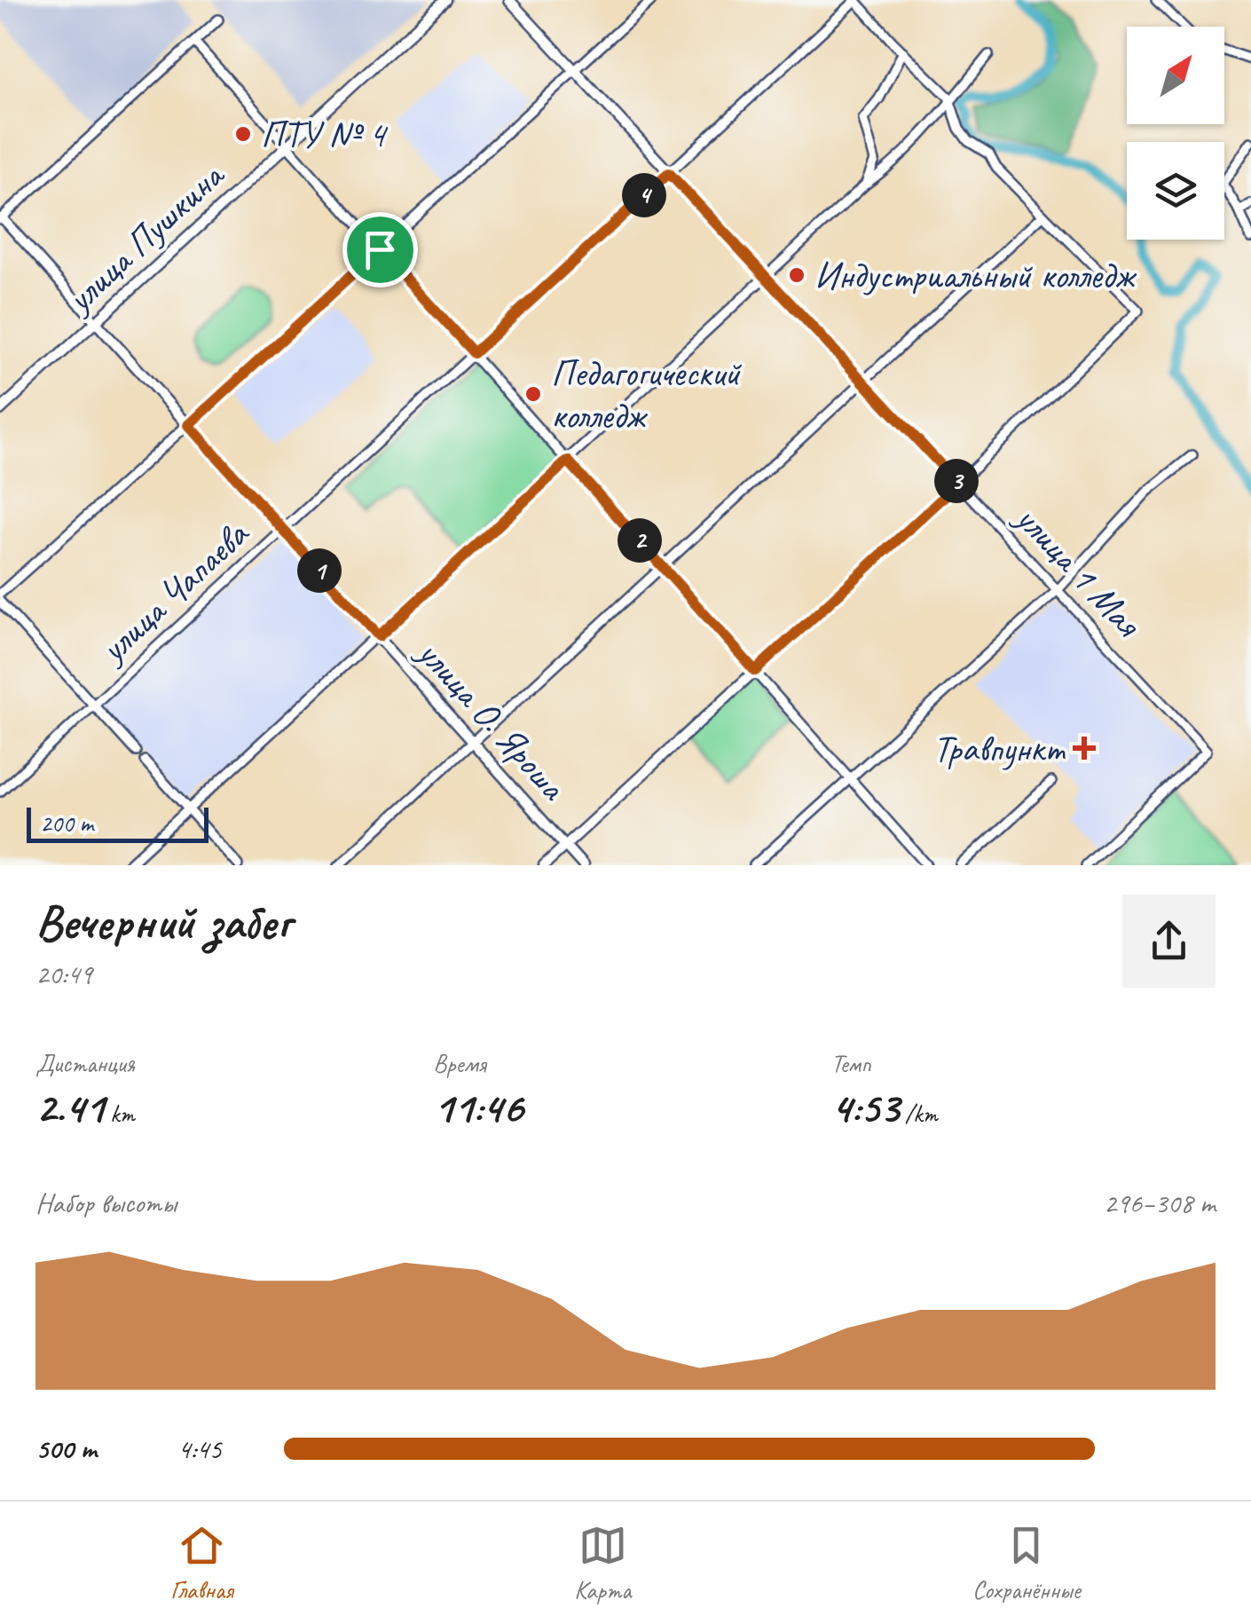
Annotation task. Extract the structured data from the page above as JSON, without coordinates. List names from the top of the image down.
{
  "streets": {
    "main road": ["улица Пушкина", "улица 1 Мая", "улица О. Яроша"],
    "street": ["улица Чапаева"]
  },
  "crossings": [
    ["улица Пушкина", "улица О. Яроша"],
    ["улица 1 Мая", "улица Чапаева"],
    ["улица Чапаева", "улица О. Яроша"]
  ],
  "places": {
    "other": ["ПТУ № 4", "Индустриальный колледж", "Педагогический колледж"],
    "health": ["Травпункт"]
  },
  "scale_bar": "200 m",
  "north": "top right",
  "page": {
    "pins": [
      "4",
      "3",
      "2",
      "1"
    ],
    "scale": "200 m",
    "heading": ["Вечерний забег", "20:49"],
    "stats": [
      ["Дистанция", "2.41 km"],
      ["Время", "11:46"],
      ["Темп", "4:53 /km"]
    ],
    "chart": ["Набор высоты", "296–308 m"],
    "list": [
      {
        "name": "500 m",
        "note": "4:45"
      }
    ],
    "tabs": ["Главная", "Карта", "Сохранённые"]
  }
}
